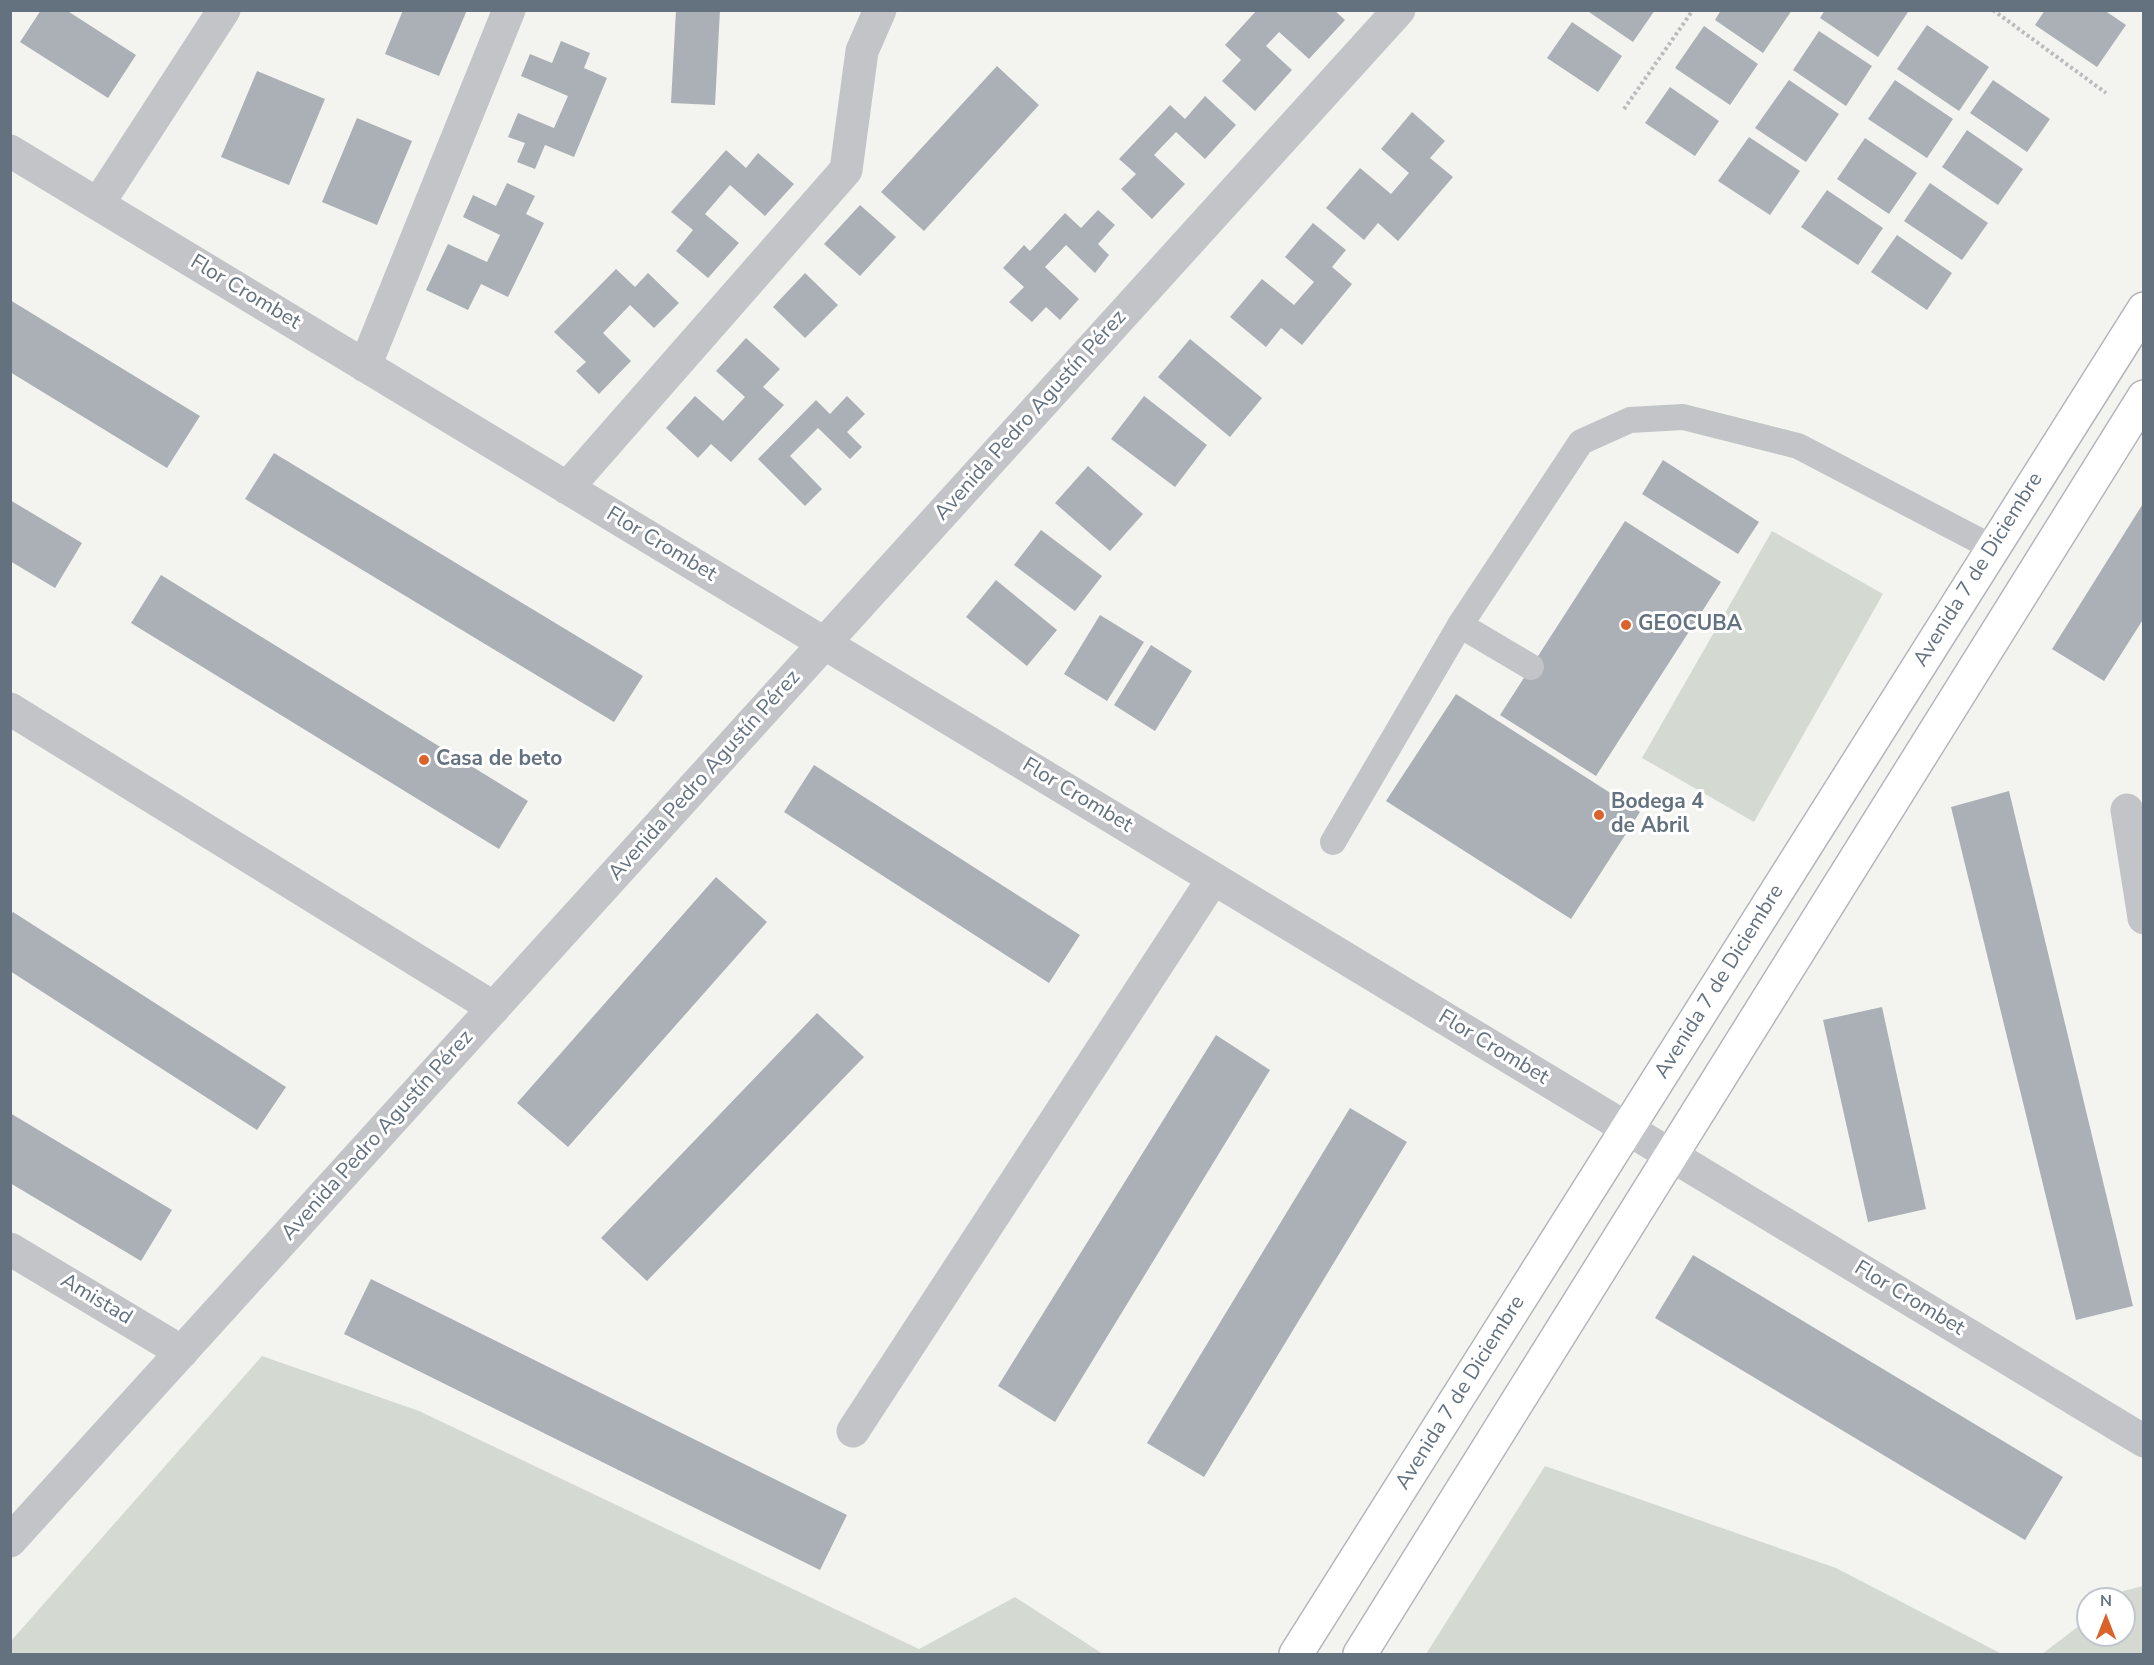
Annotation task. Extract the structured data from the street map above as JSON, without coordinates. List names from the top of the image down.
{
  "streets": {
    "main road": ["Avenida 7 de Diciembre"],
    "street": ["Flor Crombet", "Avenida Pedro Agustín Pérez", "Amistad"]
  },
  "crossings": [
    ["Flor Crombet", "Avenida Pedro Agustín Pérez"],
    ["Flor Crombet", "Avenida 7 de Diciembre"],
    ["Avenida Pedro Agustín Pérez", "Amistad"]
  ],
  "places": ["GEOCUBA", "Casa de beto", "Bodega 4 de Abril"],
  "north": "top"
}
